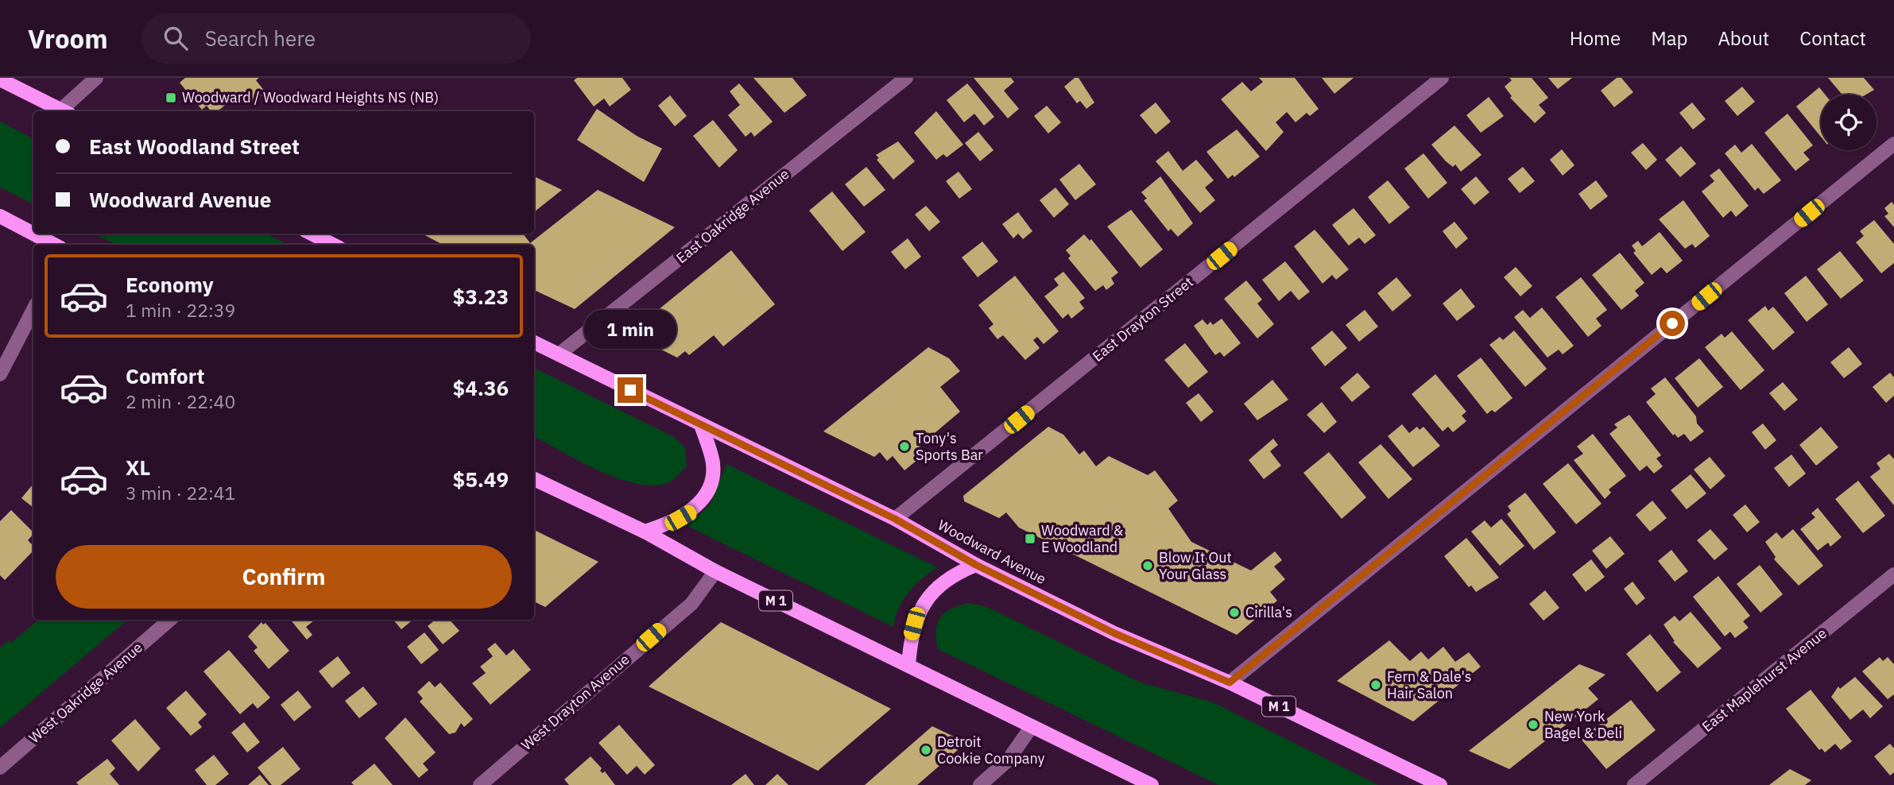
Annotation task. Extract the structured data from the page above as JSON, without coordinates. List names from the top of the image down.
{
  "streets": {
    "main road": ["Woodward Avenue", "M 1"],
    "street": [
      "East Oakridge Avenue",
      "East Drayton Street",
      "East Maplehurst Avenue",
      "West Oakridge Avenue",
      "West Drayton Avenue"
    ]
  },
  "crossings": [
    ["East Oakridge Avenue", "Woodward Avenue"],
    ["East Drayton Street", "Woodward Avenue"],
    ["M 1", "West Drayton Avenue"]
  ],
  "places": {
    "transit": ["Woodward / Woodward Heights NS (NB)", "Woodward & E Woodland"],
    "other": [
      "Tony's Sports Bar",
      "Blow It Out Your Glass",
      "Cirilla's",
      "Fern & Dale's Hair Salon",
      "New York Bagel & Deli",
      "Detroit Cookie Company"
    ]
  },
  "page": {
    "header": "Vroom",
    "search": "Search here",
    "nav": [
      "Home",
      "Map",
      "About",
      "Contact"
    ],
    "banner": ["East Woodland Street", "Woodward Avenue"],
    "list": [
      {
        "name": "Economy",
        "note": "1 min · 22:39",
        "value": "$3.23"
      },
      {
        "name": "Comfort",
        "note": "2 min · 22:40",
        "value": "$4.36"
      },
      {
        "name": "XL",
        "note": "3 min · 22:41",
        "value": "$5.49"
      }
    ],
    "bubble": "1 min",
    "buttons": "Confirm"
  }
}
